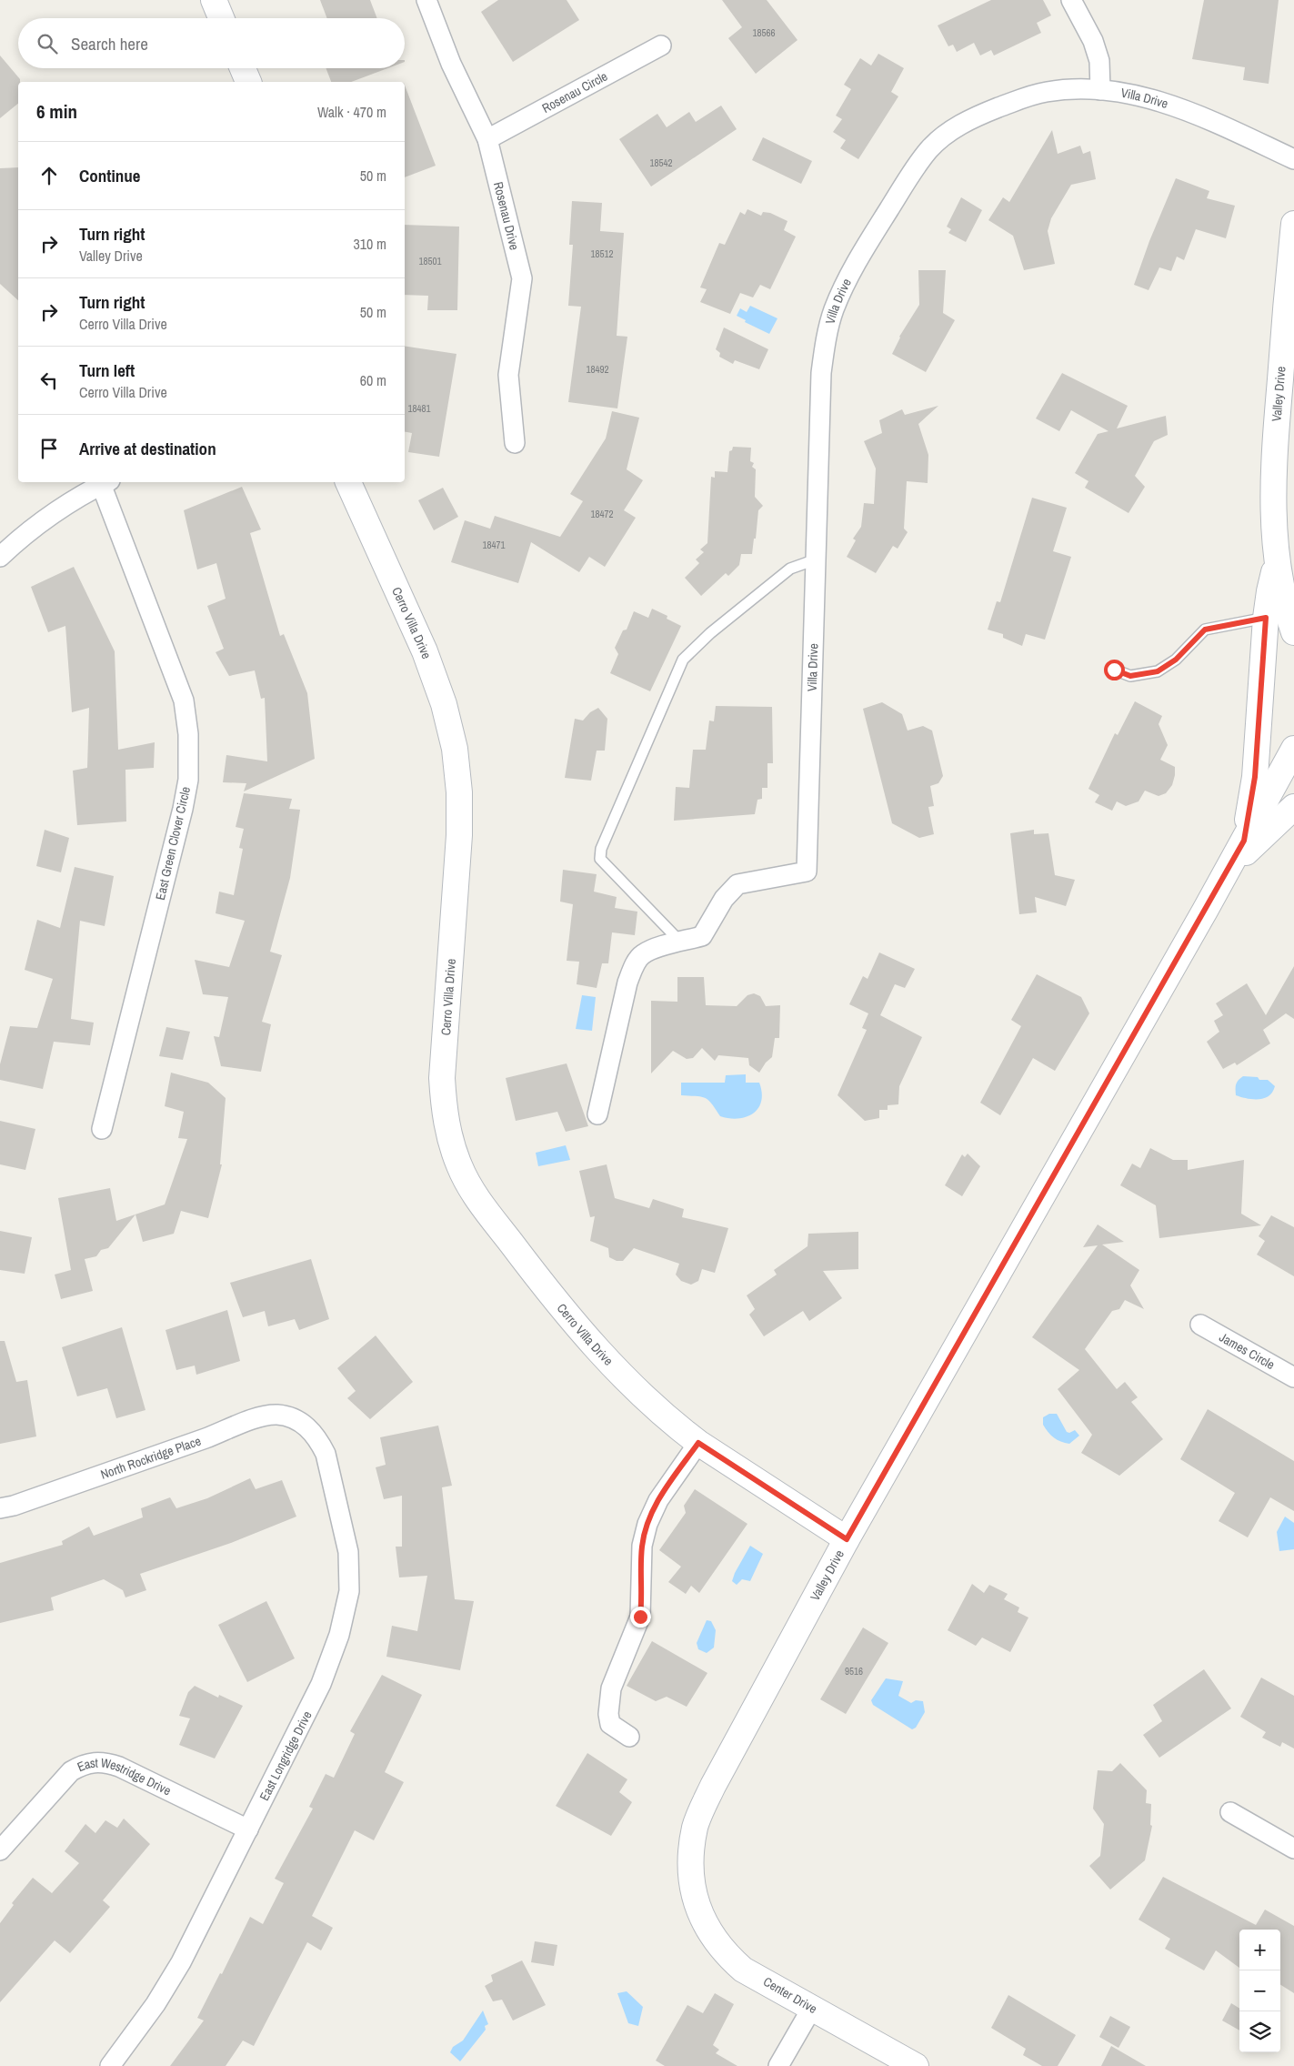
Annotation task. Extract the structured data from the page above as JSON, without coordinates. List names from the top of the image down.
{
  "streets": {
    "street": [
      "Rosenau Circle",
      "Villa Drive",
      "Rosenau Drive",
      "Valley Drive",
      "Cerro Villa Drive",
      "East Green Clover Circle",
      "James Circle",
      "North Rockridge Place",
      "East Longridge Drive",
      "East Westridge Drive",
      "Center Drive"
    ]
  },
  "crossings": [
    ["Rosenau Circle", "Rosenau Drive"],
    ["Valley Drive", "Cerro Villa Drive"],
    ["Valley Drive", "Center Drive"],
    ["North Rockridge Place", "East Longridge Drive"],
    ["East Longridge Drive", "East Westridge Drive"]
  ],
  "house_numbers": [
    "18566",
    "18542",
    "18512",
    "18501",
    "18492",
    "18481",
    "18472",
    "18471",
    "9516"
  ],
  "page": {
    "search": "Search here",
    "heading": ["6 min", "Walk · 470 m"],
    "list": [
      ["Continue", "50 m"],
      ["Turn right", "Valley Drive", "310 m"],
      ["Turn right", "Cerro Villa Drive", "50 m"],
      ["Turn left", "Cerro Villa Drive", "60 m"],
      "Arrive at destination"
    ],
    "map_buttons": ["+", "−"]
  }
}
